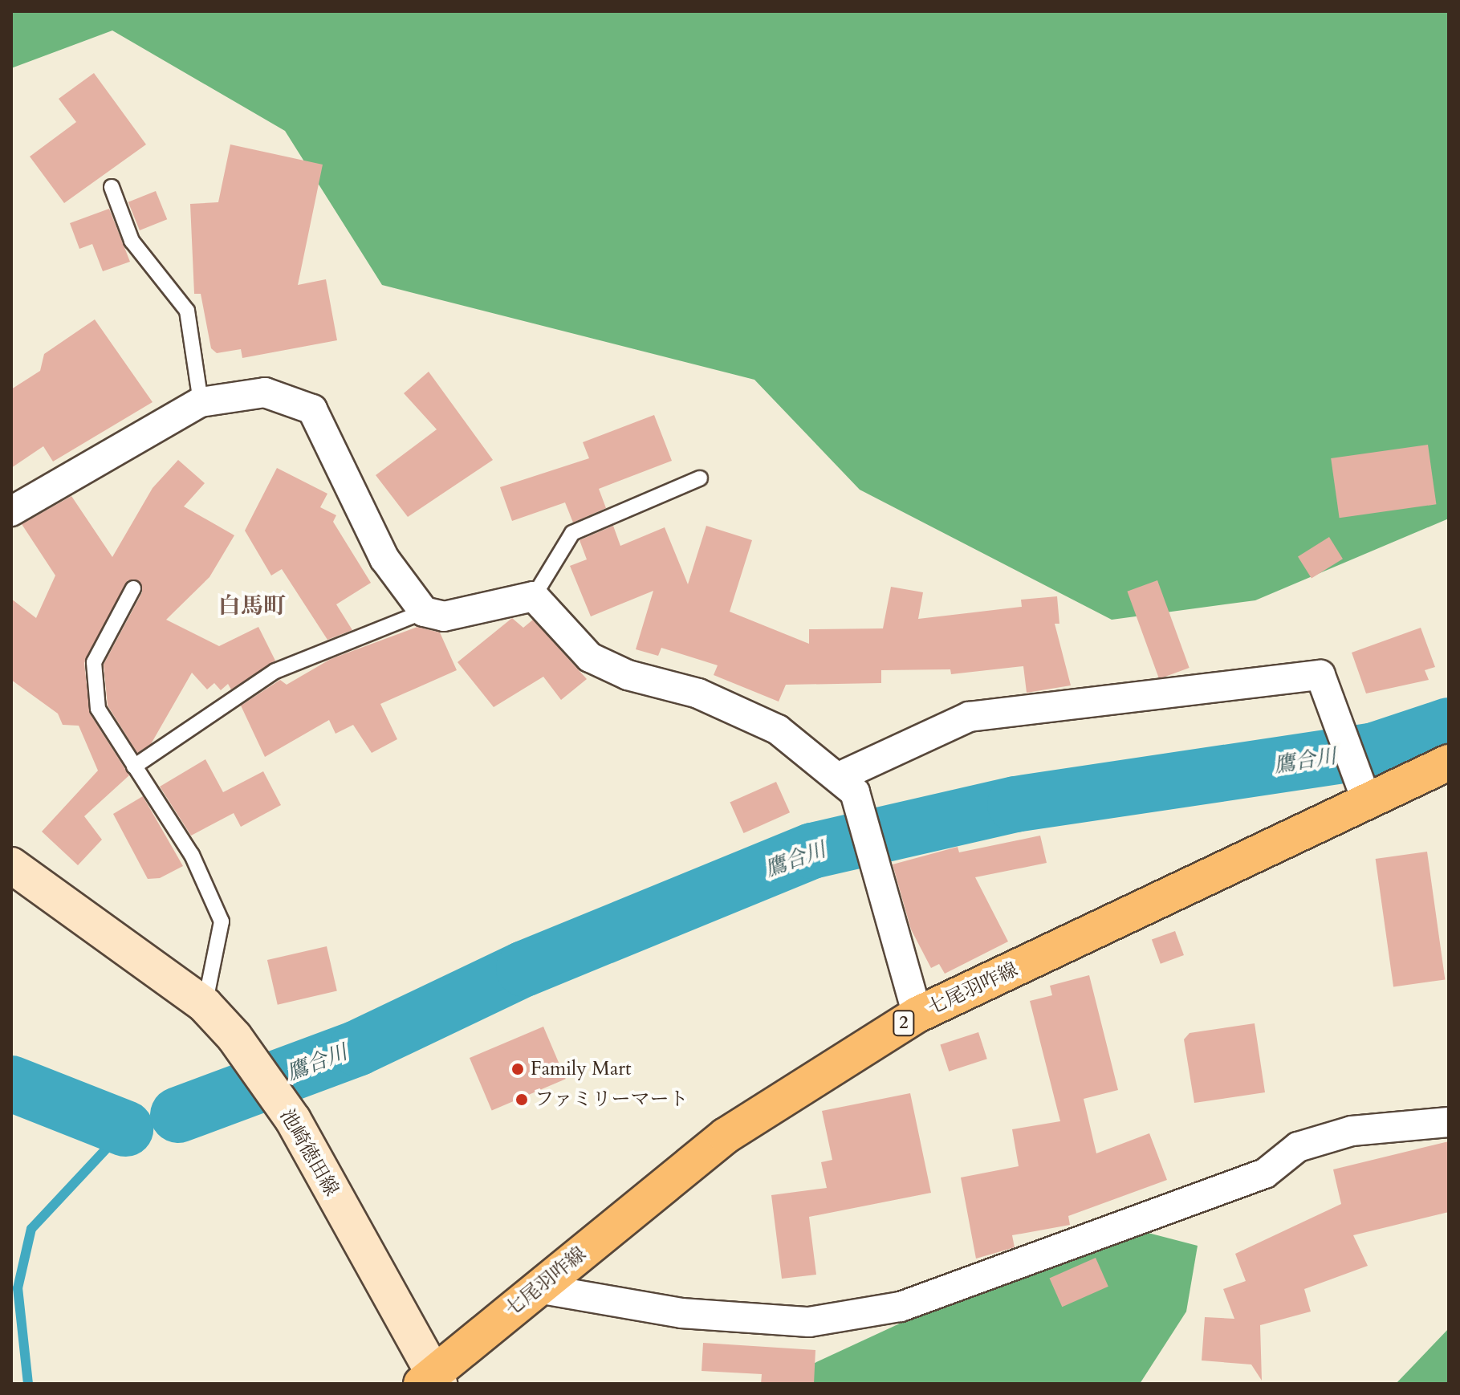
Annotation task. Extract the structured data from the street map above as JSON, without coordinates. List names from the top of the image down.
{
  "streets": {
    "main road": ["七尾羽咋線", "2", "池崎徳田線"]
  },
  "crossings": [
    ["七尾羽咋線", "池崎徳田線"]
  ],
  "districts": ["白馬町"],
  "water": ["鷹合川"],
  "places": ["Family Mart", "ファミリーマート"]
}
